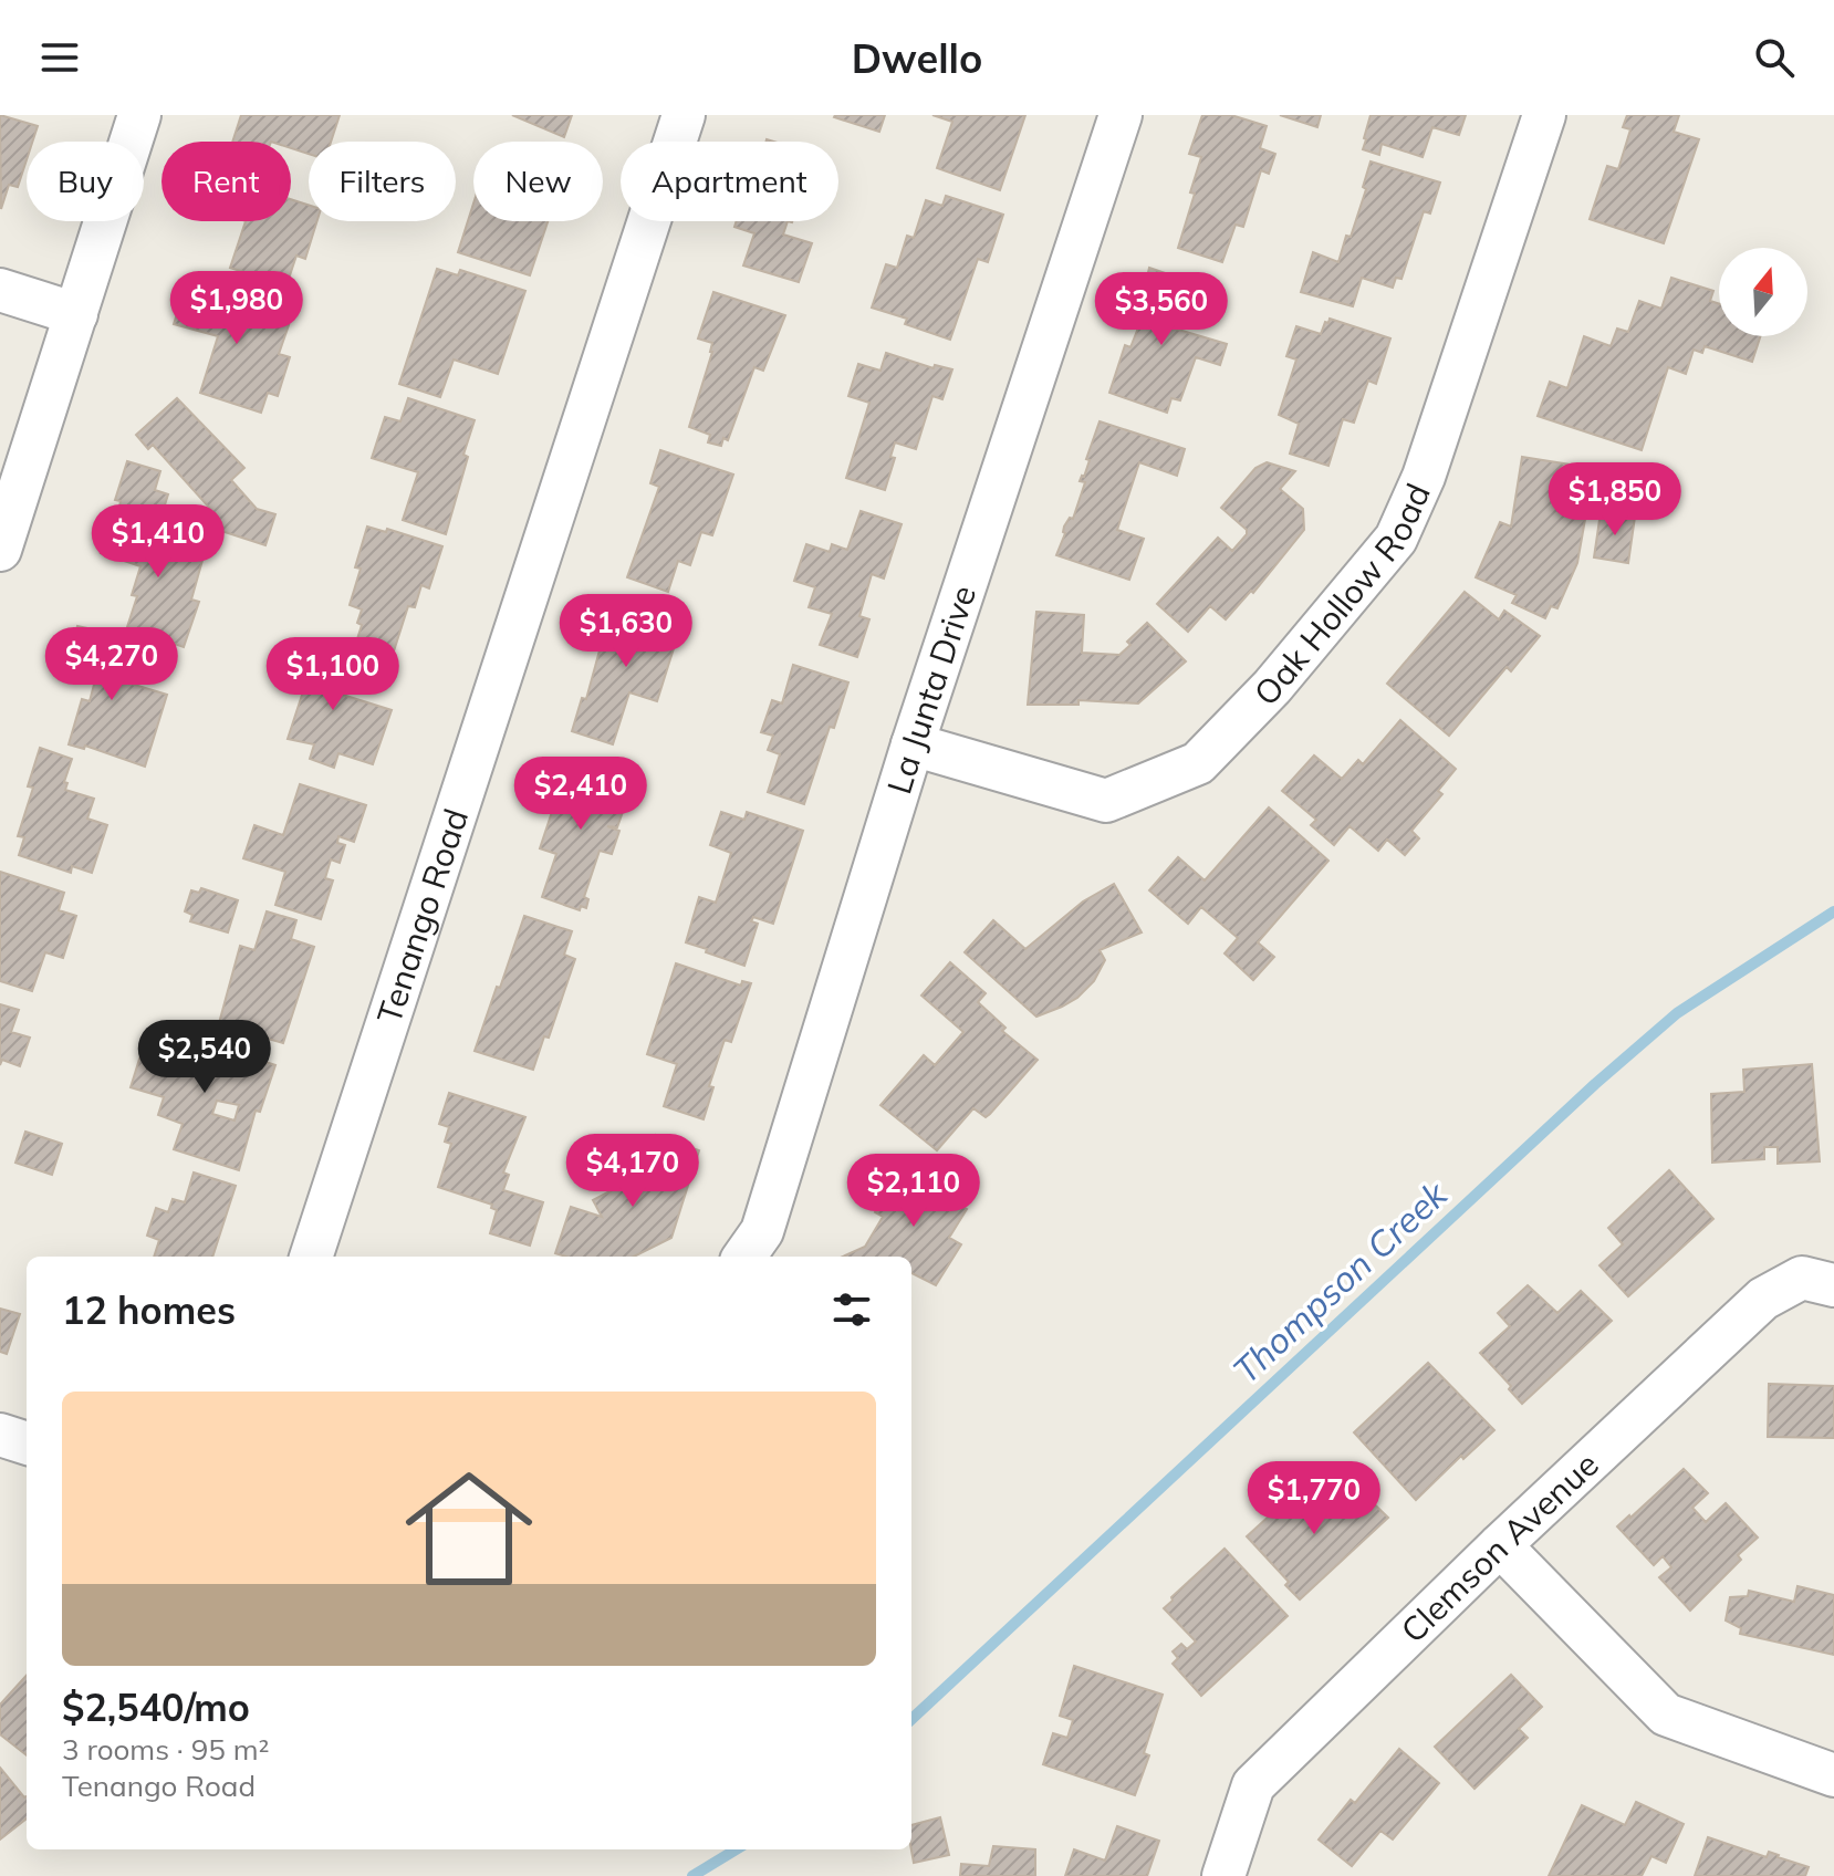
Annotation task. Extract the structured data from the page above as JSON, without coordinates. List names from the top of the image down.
{
  "streets": {
    "street": [
      "Oak Hollow Road",
      "La Junta Drive",
      "Tenango Road",
      "Clemson Avenue"
    ]
  },
  "crossings": [
    ["Oak Hollow Road", "La Junta Drive"]
  ],
  "water": ["Thompson Creek"],
  "north": "top",
  "page": {
    "header": "Dwello",
    "chip": [
      "Buy",
      "Rent",
      "Filters",
      "New",
      "Apartment"
    ],
    "price": [
      "$1,980",
      "$3,560",
      "$1,850",
      "$1,410",
      "$1,630",
      "$4,270",
      "$1,100",
      "$2,410",
      "$2,540",
      "$4,170",
      "$2,110",
      "$1,770"
    ],
    "heading": "12 homes",
    "list": [
      {
        "name": "$2,540/mo",
        "note": "3 rooms · 95 m² · Tenango Road"
      }
    ]
  }
}
